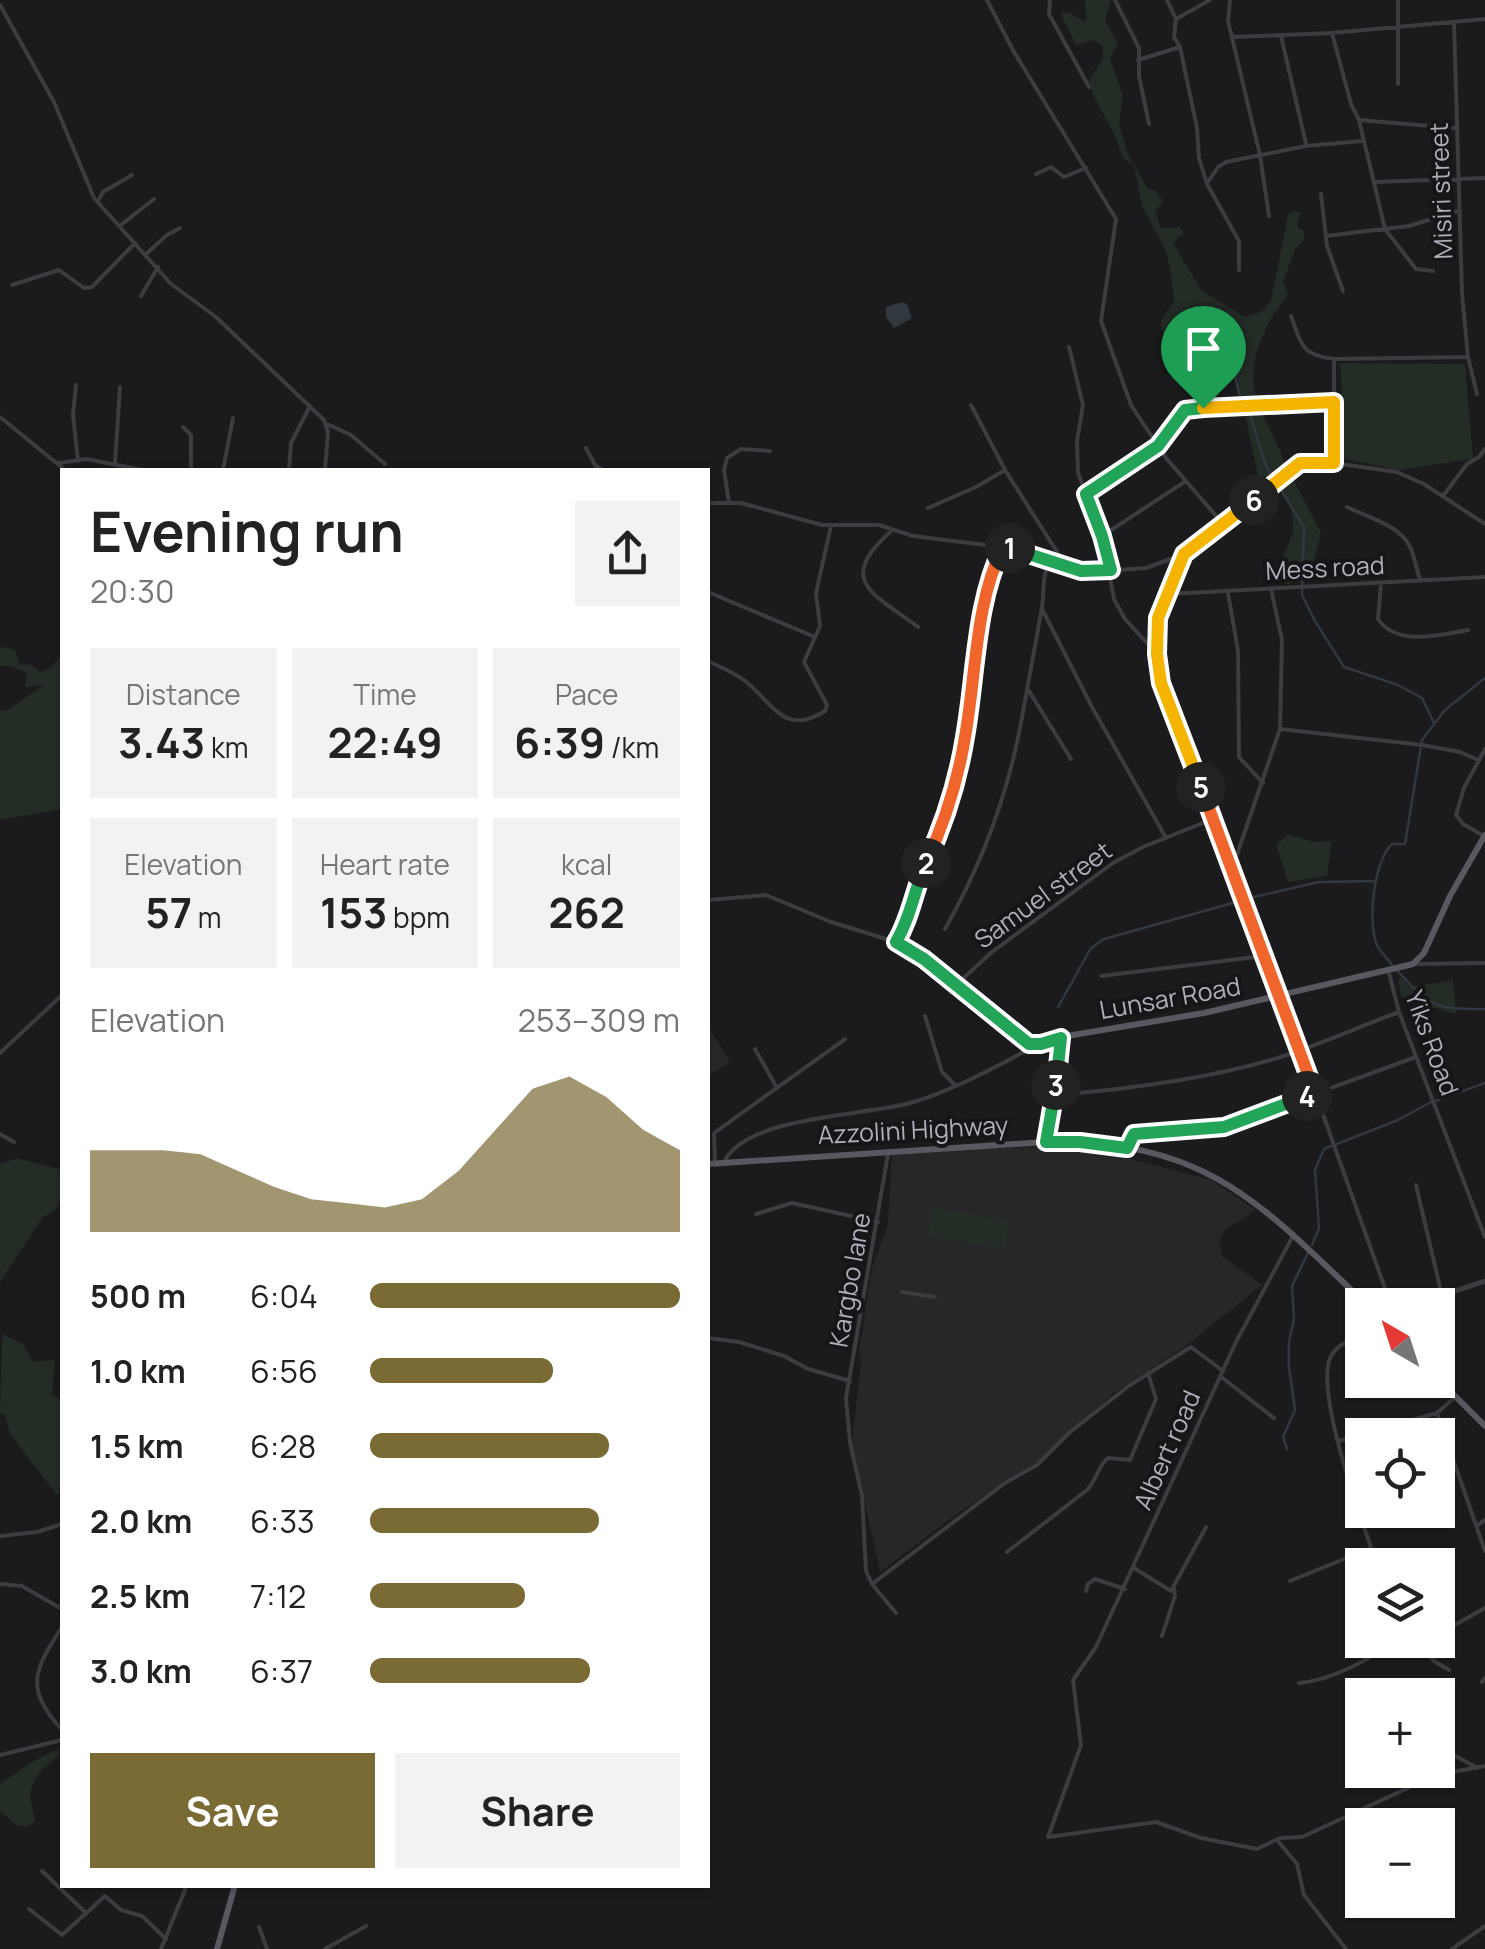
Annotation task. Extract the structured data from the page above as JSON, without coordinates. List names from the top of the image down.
{
  "streets": {
    "main road": ["Lunsar Road", "Azzolini Highway"],
    "street": [
      "Misiri street",
      "Mess road",
      "Samuel street",
      "Yiks Road",
      "Kargbo lane",
      "Albert road"
    ]
  },
  "crossings": [
    ["Lunsar Road", "Yiks Road"],
    ["Azzolini Highway", "Kargbo lane"],
    ["Azzolini Highway", "Albert road"]
  ],
  "north": "top left",
  "page": {
    "heading": ["Evening run", "20:30"],
    "pins": [
      "6",
      "1",
      "5",
      "2",
      "3",
      "4"
    ],
    "stats": [
      ["Distance", "3.43 km"],
      ["Time", "22:49"],
      ["Pace", "6:39 /km"],
      ["Elevation", "57 m"],
      ["Heart rate", "153 bpm"],
      ["kcal", "262"]
    ],
    "chart": ["Elevation", "253–309 m"],
    "list": [
      {
        "name": "500 m",
        "note": "6:04"
      },
      {
        "name": "1.0 km",
        "note": "6:56"
      },
      {
        "name": "1.5 km",
        "note": "6:28"
      },
      {
        "name": "2.0 km",
        "note": "6:33"
      },
      {
        "name": "2.5 km",
        "note": "7:12"
      },
      {
        "name": "3.0 km",
        "note": "6:37"
      }
    ],
    "map_buttons": ["+", "−"],
    "buttons": ["Save", "Share"]
  }
}
